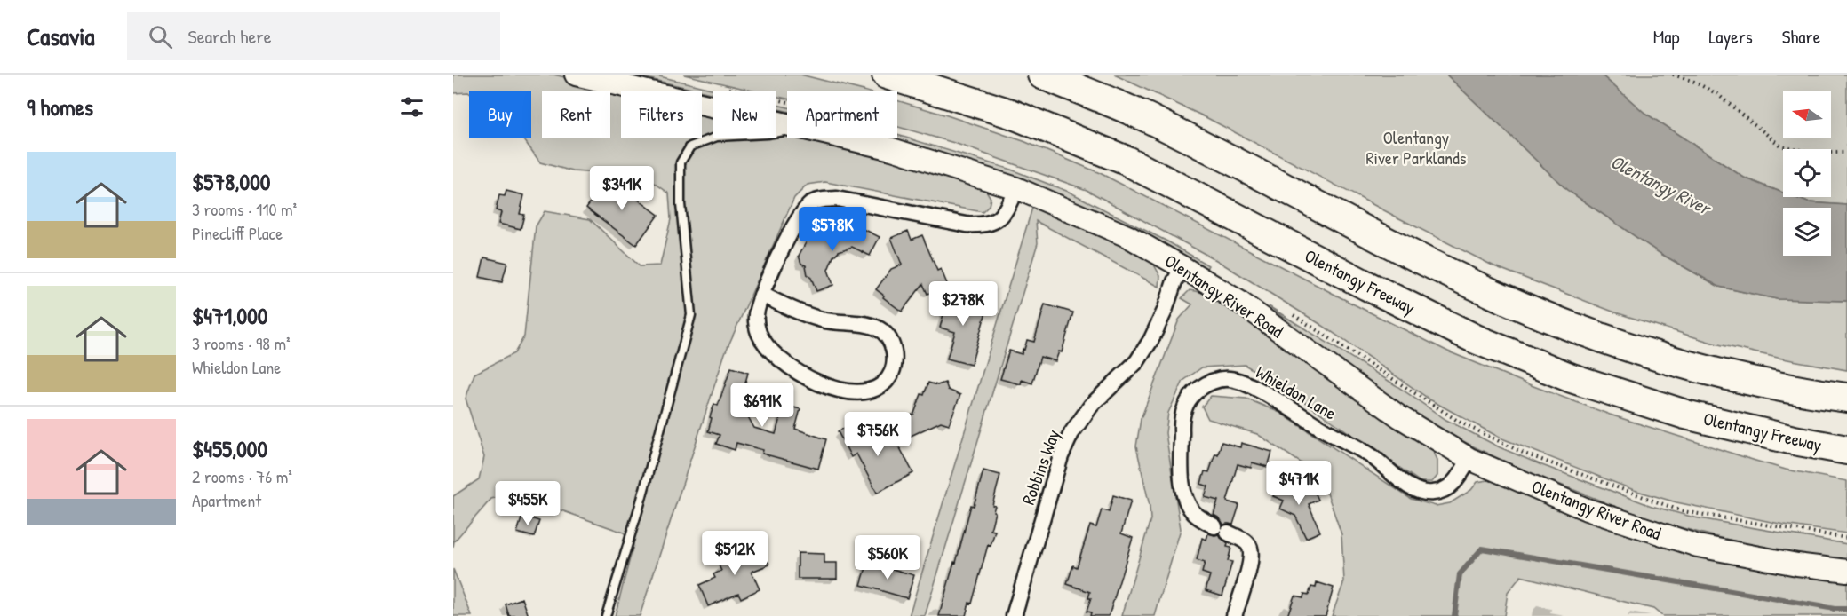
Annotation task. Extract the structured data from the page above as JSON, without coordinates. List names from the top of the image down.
{
  "streets": {
    "highway": ["Olentangy Freeway"],
    "main road": ["Olentangy River Road"],
    "street": ["Whieldon Lane", "Robbins Way"]
  },
  "crossings": [
    ["Olentangy River Road", "Whieldon Lane"],
    ["Olentangy River Road", "Robbins Way"]
  ],
  "water": ["Olentangy River"],
  "parks": ["Olentangy River Parklands"],
  "north": "left",
  "page": {
    "header": "Casavia",
    "search": "Search here",
    "nav": ["Map", "Layers", "Share"],
    "heading": "9 homes",
    "chip": [
      "Buy",
      "Rent",
      "Filters",
      "New",
      "Apartment"
    ],
    "list": [
      {
        "name": "$578,000",
        "note": "3 rooms · 110 m² · Pinecliff Place"
      },
      {
        "name": "$471,000",
        "note": "3 rooms · 98 m² · Whieldon Lane"
      },
      {
        "name": "$455,000",
        "note": "2 rooms · 76 m² · Apartment"
      }
    ],
    "price": [
      "$341K",
      "$578K",
      "$278K",
      "$691K",
      "$756K",
      "$471K",
      "$455K",
      "$512K",
      "$560K"
    ]
  }
}
